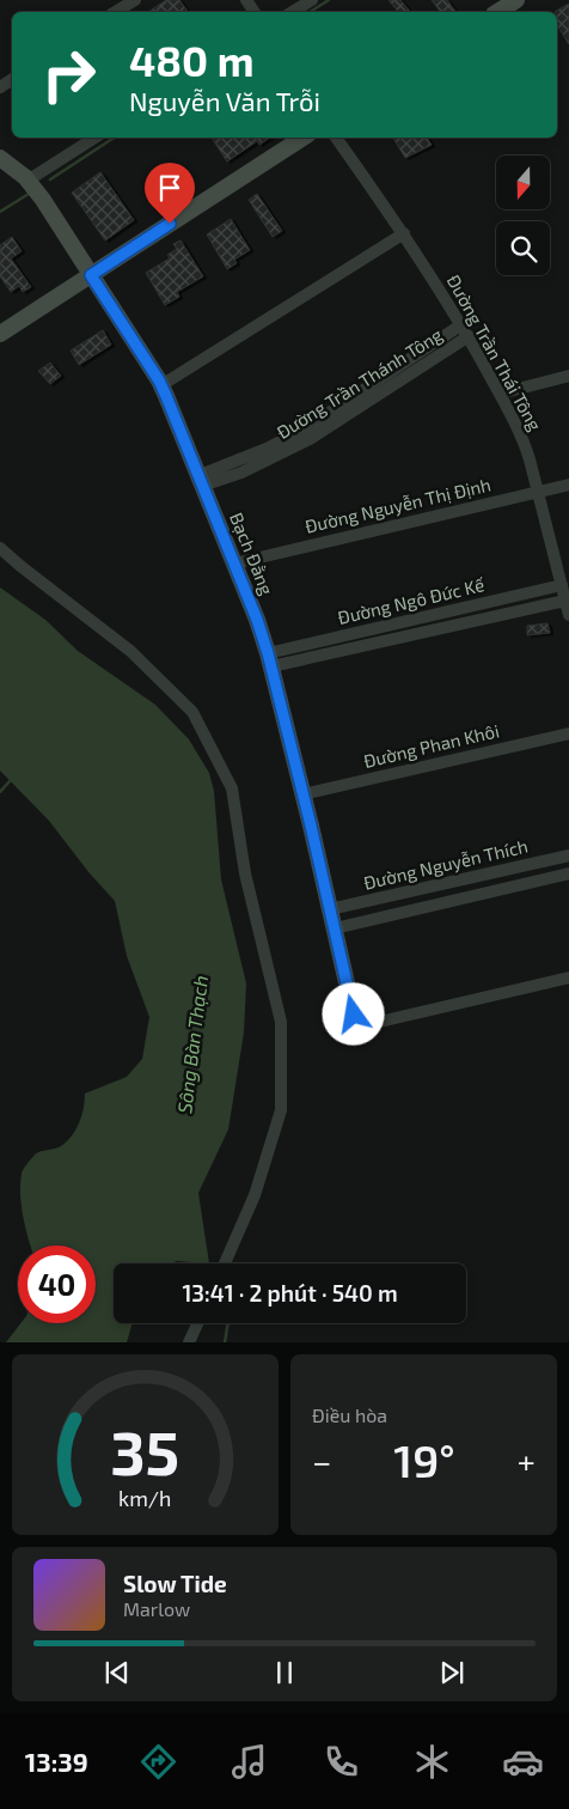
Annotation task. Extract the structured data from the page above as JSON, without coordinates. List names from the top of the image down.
{
  "streets": {
    "street": [
      "Đường Trần Thái Tông",
      "Đường Trần Thánh Tông",
      "Đường Nguyễn Thị Định",
      "Bạch Đằng",
      "Đường Ngô Đức Kế",
      "Đường Phan Khôi",
      "Đường Nguyễn Thích"
    ]
  },
  "crossings": [
    ["Đường Trần Thái Tông", "Đường Trần Thánh Tông"],
    ["Đường Trần Thái Tông", "Đường Nguyễn Thị Định"],
    ["Đường Trần Thái Tông", "Đường Ngô Đức Kế"],
    ["Đường Trần Thánh Tông", "Bạch Đằng"],
    ["Đường Nguyễn Thị Định", "Bạch Đằng"],
    ["Bạch Đằng", "Đường Ngô Đức Kế"],
    ["Bạch Đằng", "Đường Phan Khôi"],
    ["Bạch Đằng", "Đường Nguyễn Thích"]
  ],
  "water": ["Sông Bàn Thạch"],
  "north": "bottom",
  "page": {
    "turn": ["480 m", "Nguyễn Văn Trỗi"],
    "limit": "40",
    "trip": "13:41 · 2 phút · 540 m",
    "tile": "Điều hòa",
    "heat": ["−", "19°", "+"],
    "song": ["Slow Tide", "Marlow"],
    "tabs": "13:39",
    "gauge": ["35", "km/h"]
  }
}
